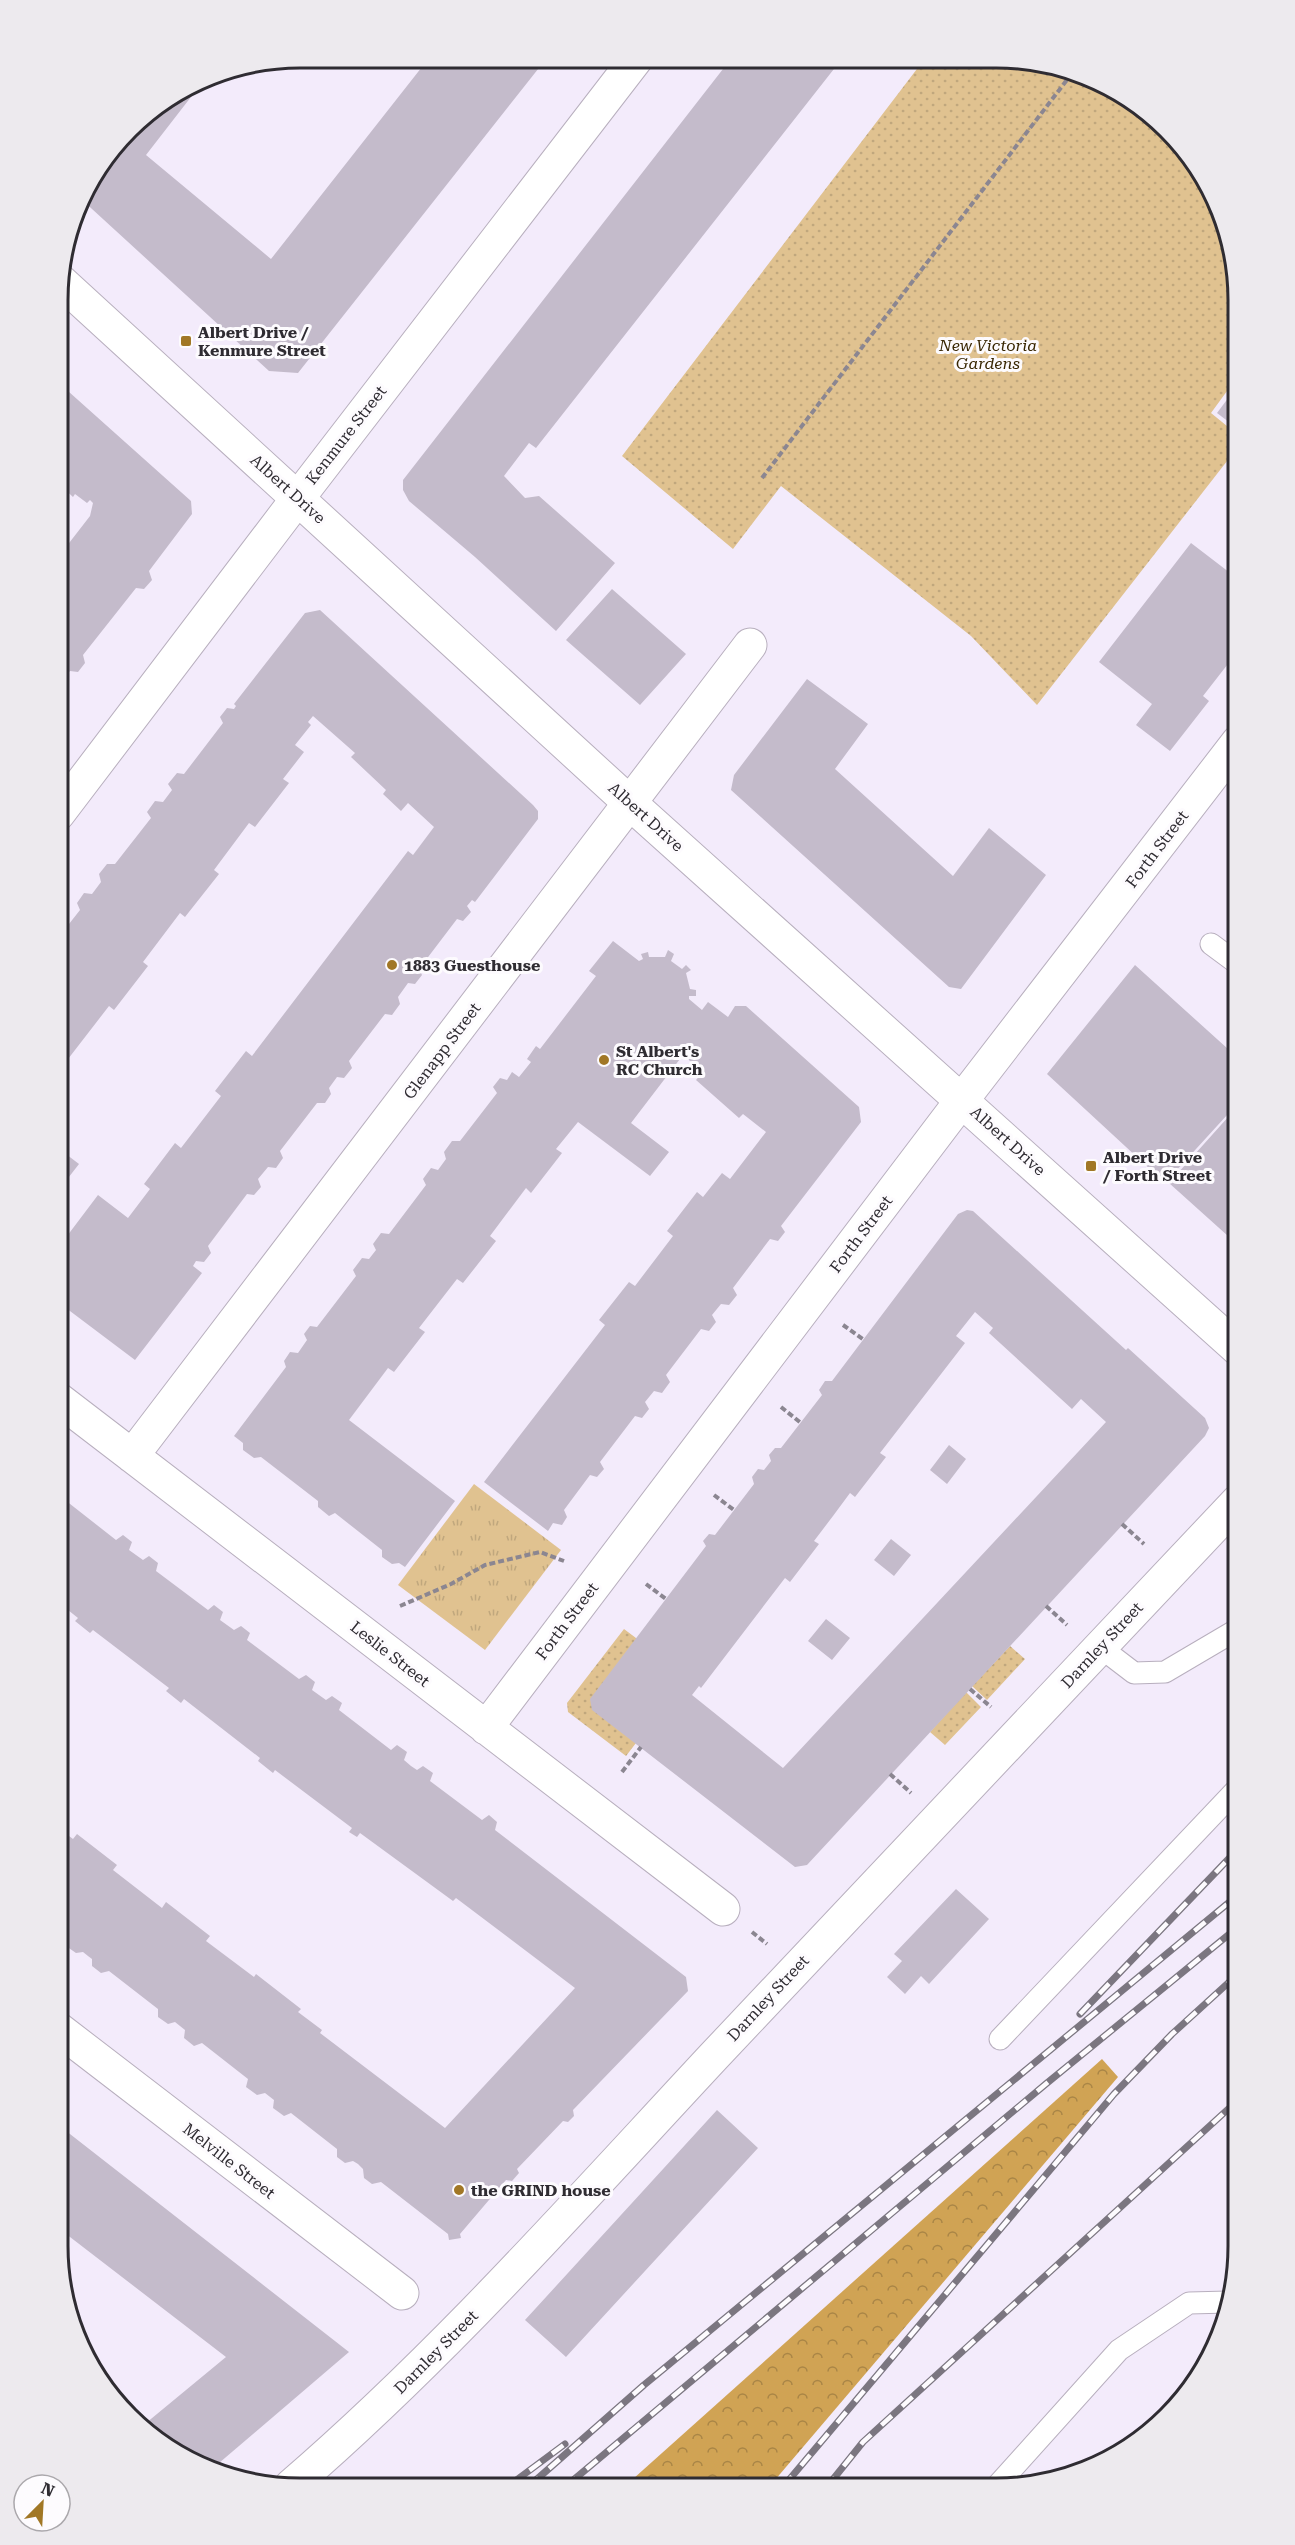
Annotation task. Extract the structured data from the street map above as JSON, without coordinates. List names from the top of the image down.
{
  "streets": {
    "street": [
      "Kenmure Street",
      "Albert Drive",
      "Forth Street",
      "Glenapp Street",
      "Darnley Street",
      "Leslie Street",
      "Melville Street"
    ]
  },
  "crossings": [
    ["Kenmure Street", "Albert Drive"],
    ["Albert Drive", "Forth Street"],
    ["Albert Drive", "Glenapp Street"],
    ["Forth Street", "Leslie Street"],
    ["Glenapp Street", "Leslie Street"]
  ],
  "parks": ["New Victoria Gardens"],
  "places": {
    "transit": ["Albert Drive / Kenmure Street", "Albert Drive / Forth Street"],
    "other": ["1883 Guesthouse", "St Albert's RC Church", "the GRIND house"]
  },
  "north": "top right"
}
